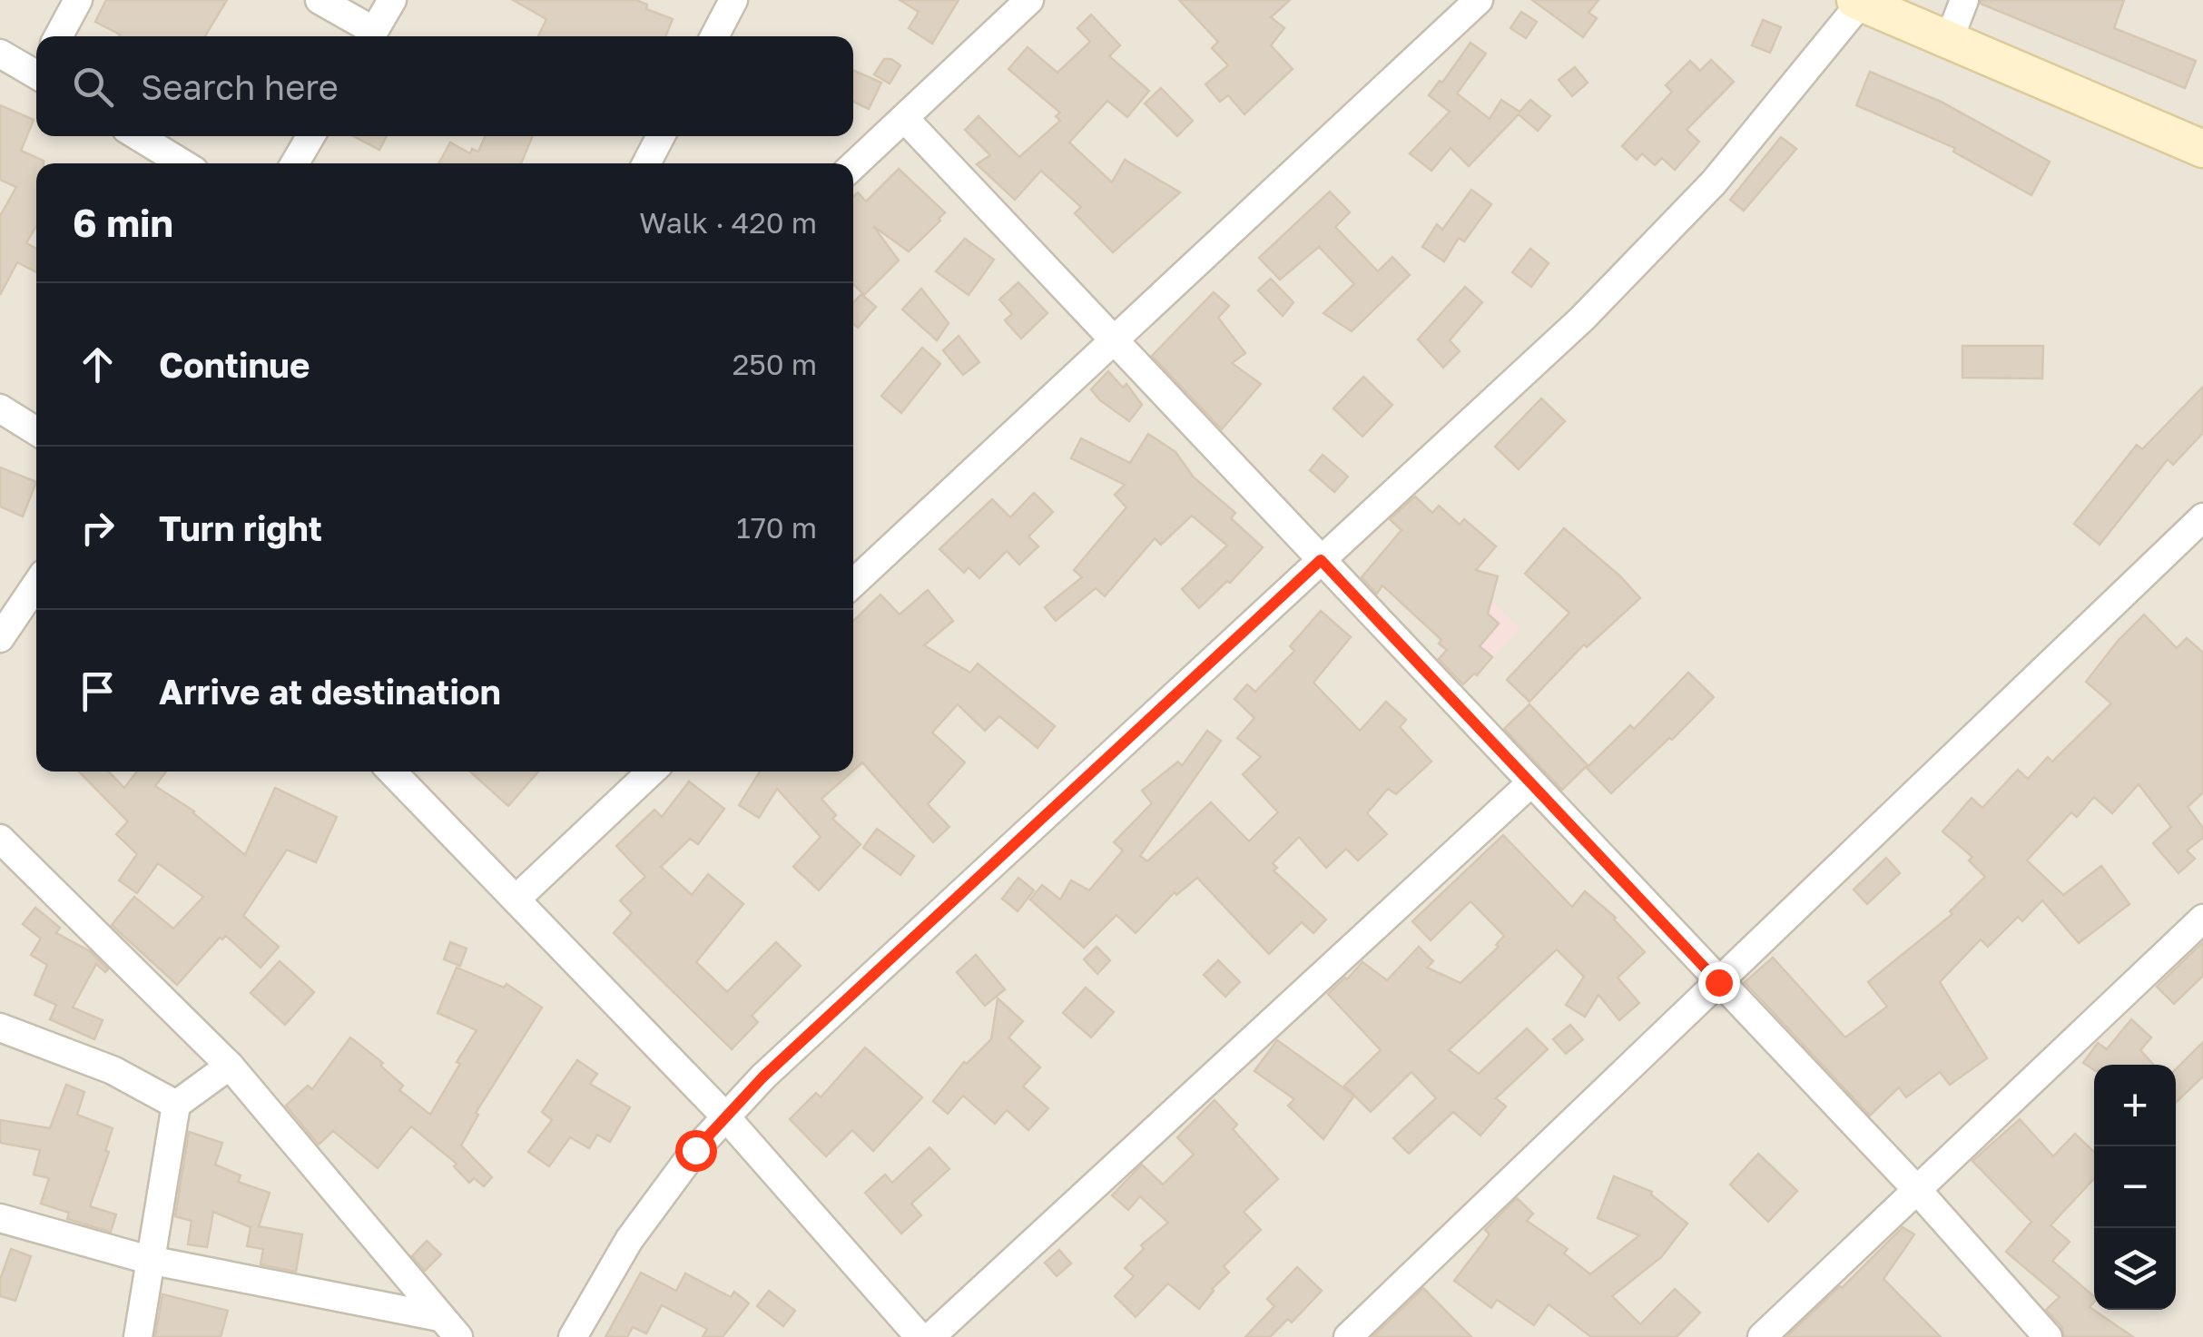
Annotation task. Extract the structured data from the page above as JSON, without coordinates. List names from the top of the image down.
{
  "page": {
    "search": "Search here",
    "heading": ["6 min", "Walk · 420 m"],
    "list": [
      ["Continue", "250 m"],
      ["Turn right", "170 m"],
      "Arrive at destination"
    ],
    "map_buttons": ["+", "−"]
  }
}
